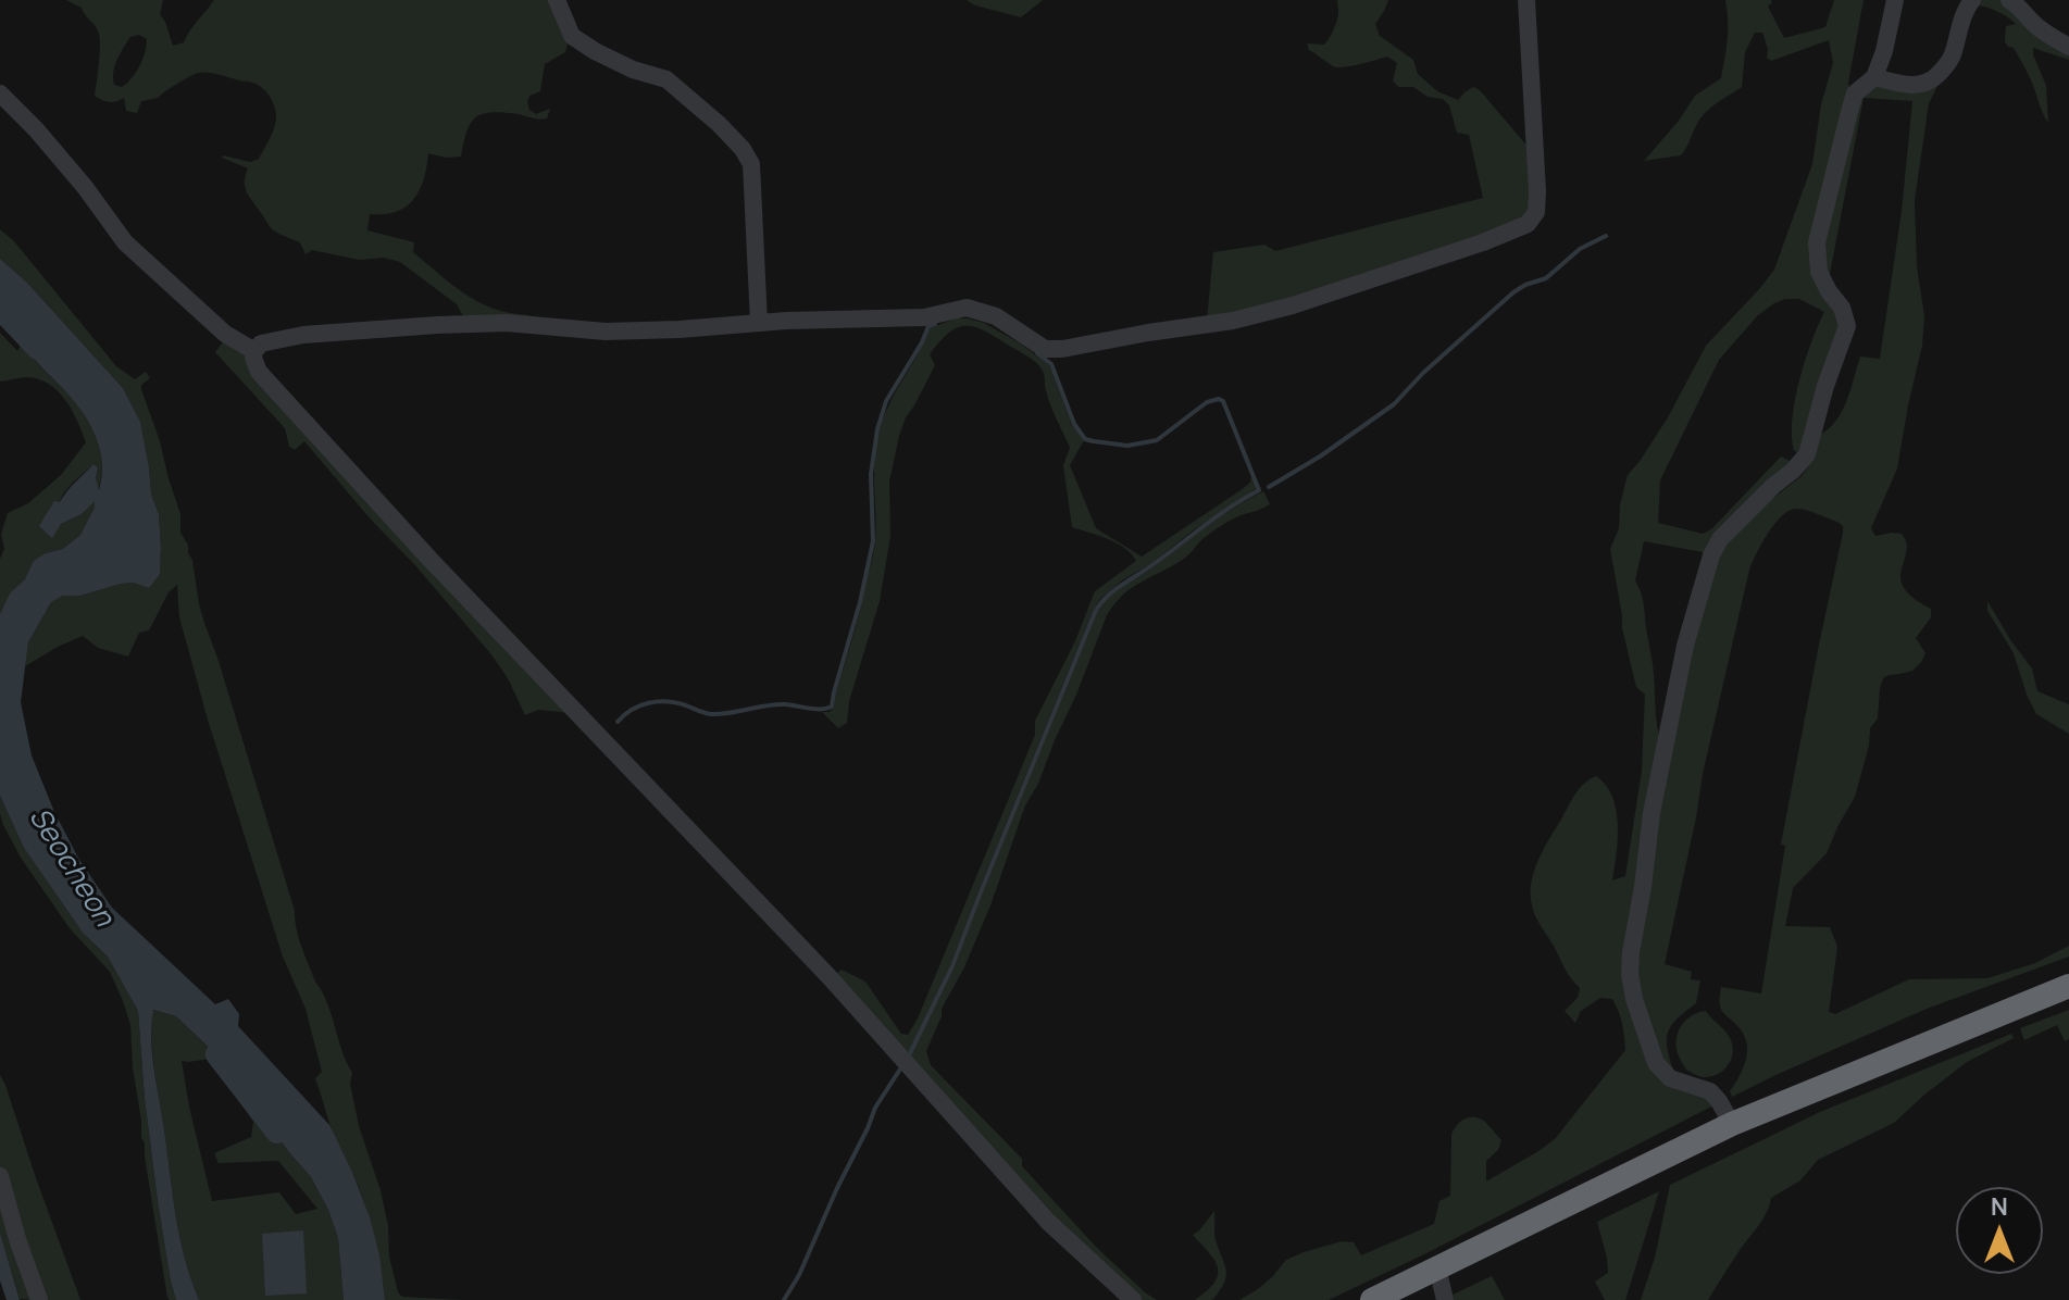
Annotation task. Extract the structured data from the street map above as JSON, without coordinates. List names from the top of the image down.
{
  "water": ["Seocheon"],
  "north": "top"
}
